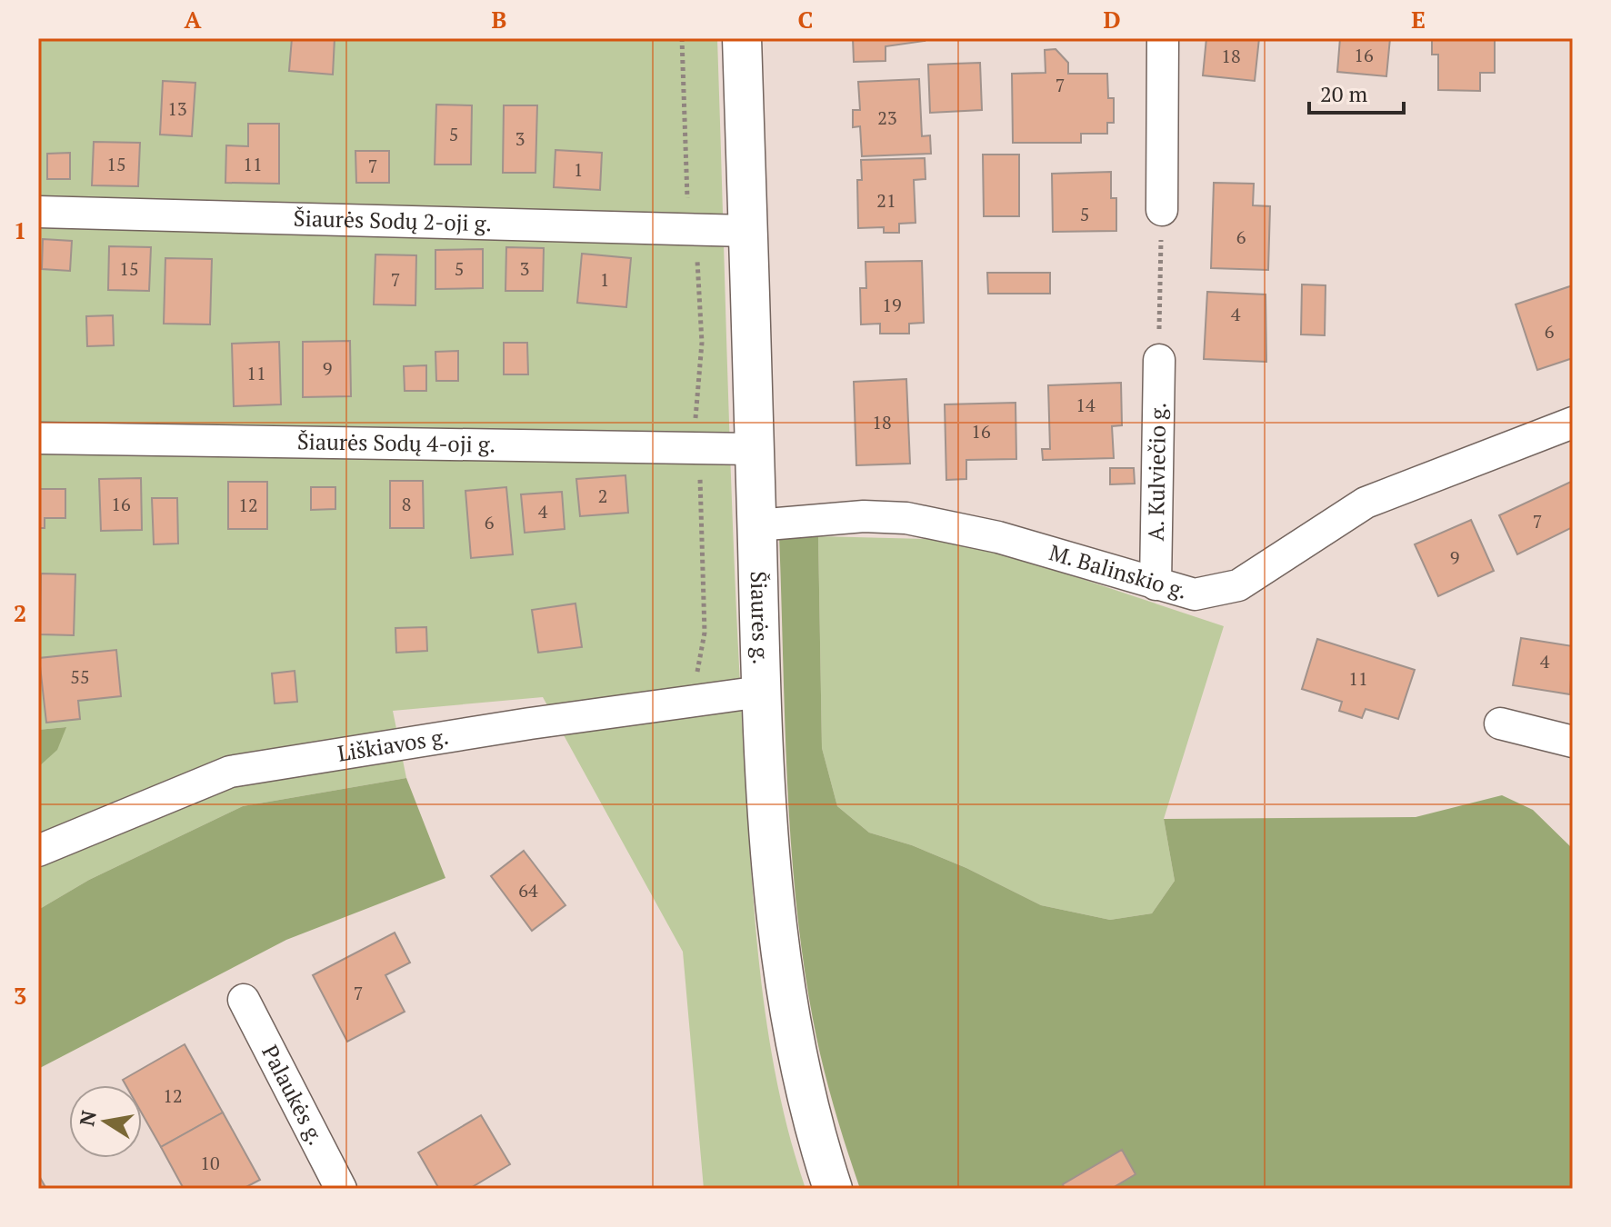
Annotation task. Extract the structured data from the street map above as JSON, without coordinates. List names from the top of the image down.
{
  "streets": {
    "main road": ["Šiaurės g."],
    "street": [
      "Šiaurės Sodų 2-oji g.",
      "Šiaurės Sodų 4-oji g.",
      "A. Kulviečio g.",
      "M. Balinskio g.",
      "Liškiavos g.",
      "Palaukės g."
    ]
  },
  "crossings": [
    ["Šiaurės Sodų 2-oji g.", "Šiaurės g."],
    ["Šiaurės Sodų 4-oji g.", "Šiaurės g."],
    ["A. Kulviečio g.", "M. Balinskio g."],
    ["M. Balinskio g.", "Šiaurės g."],
    ["Šiaurės g.", "Liškiavos g."]
  ],
  "house_numbers": [
    "16",
    "18",
    "7",
    "13",
    "23",
    "5",
    "3",
    "15",
    "11",
    "7",
    "1",
    "21",
    "5",
    "6",
    "15",
    "5",
    "3",
    "7",
    "1",
    "19",
    "4",
    "6",
    "9",
    "11",
    "14",
    "18",
    "16",
    "2",
    "16",
    "8",
    "12",
    "4",
    "7",
    "6",
    "9",
    "4",
    "55",
    "11",
    "64",
    "7",
    "12",
    "10"
  ],
  "scale_bar": "20 m",
  "north": "left",
  "grid": {
    "columns": [
      "A",
      "B",
      "C",
      "D",
      "E"
    ],
    "rows": ["1", "2", "3"]
  }
}
